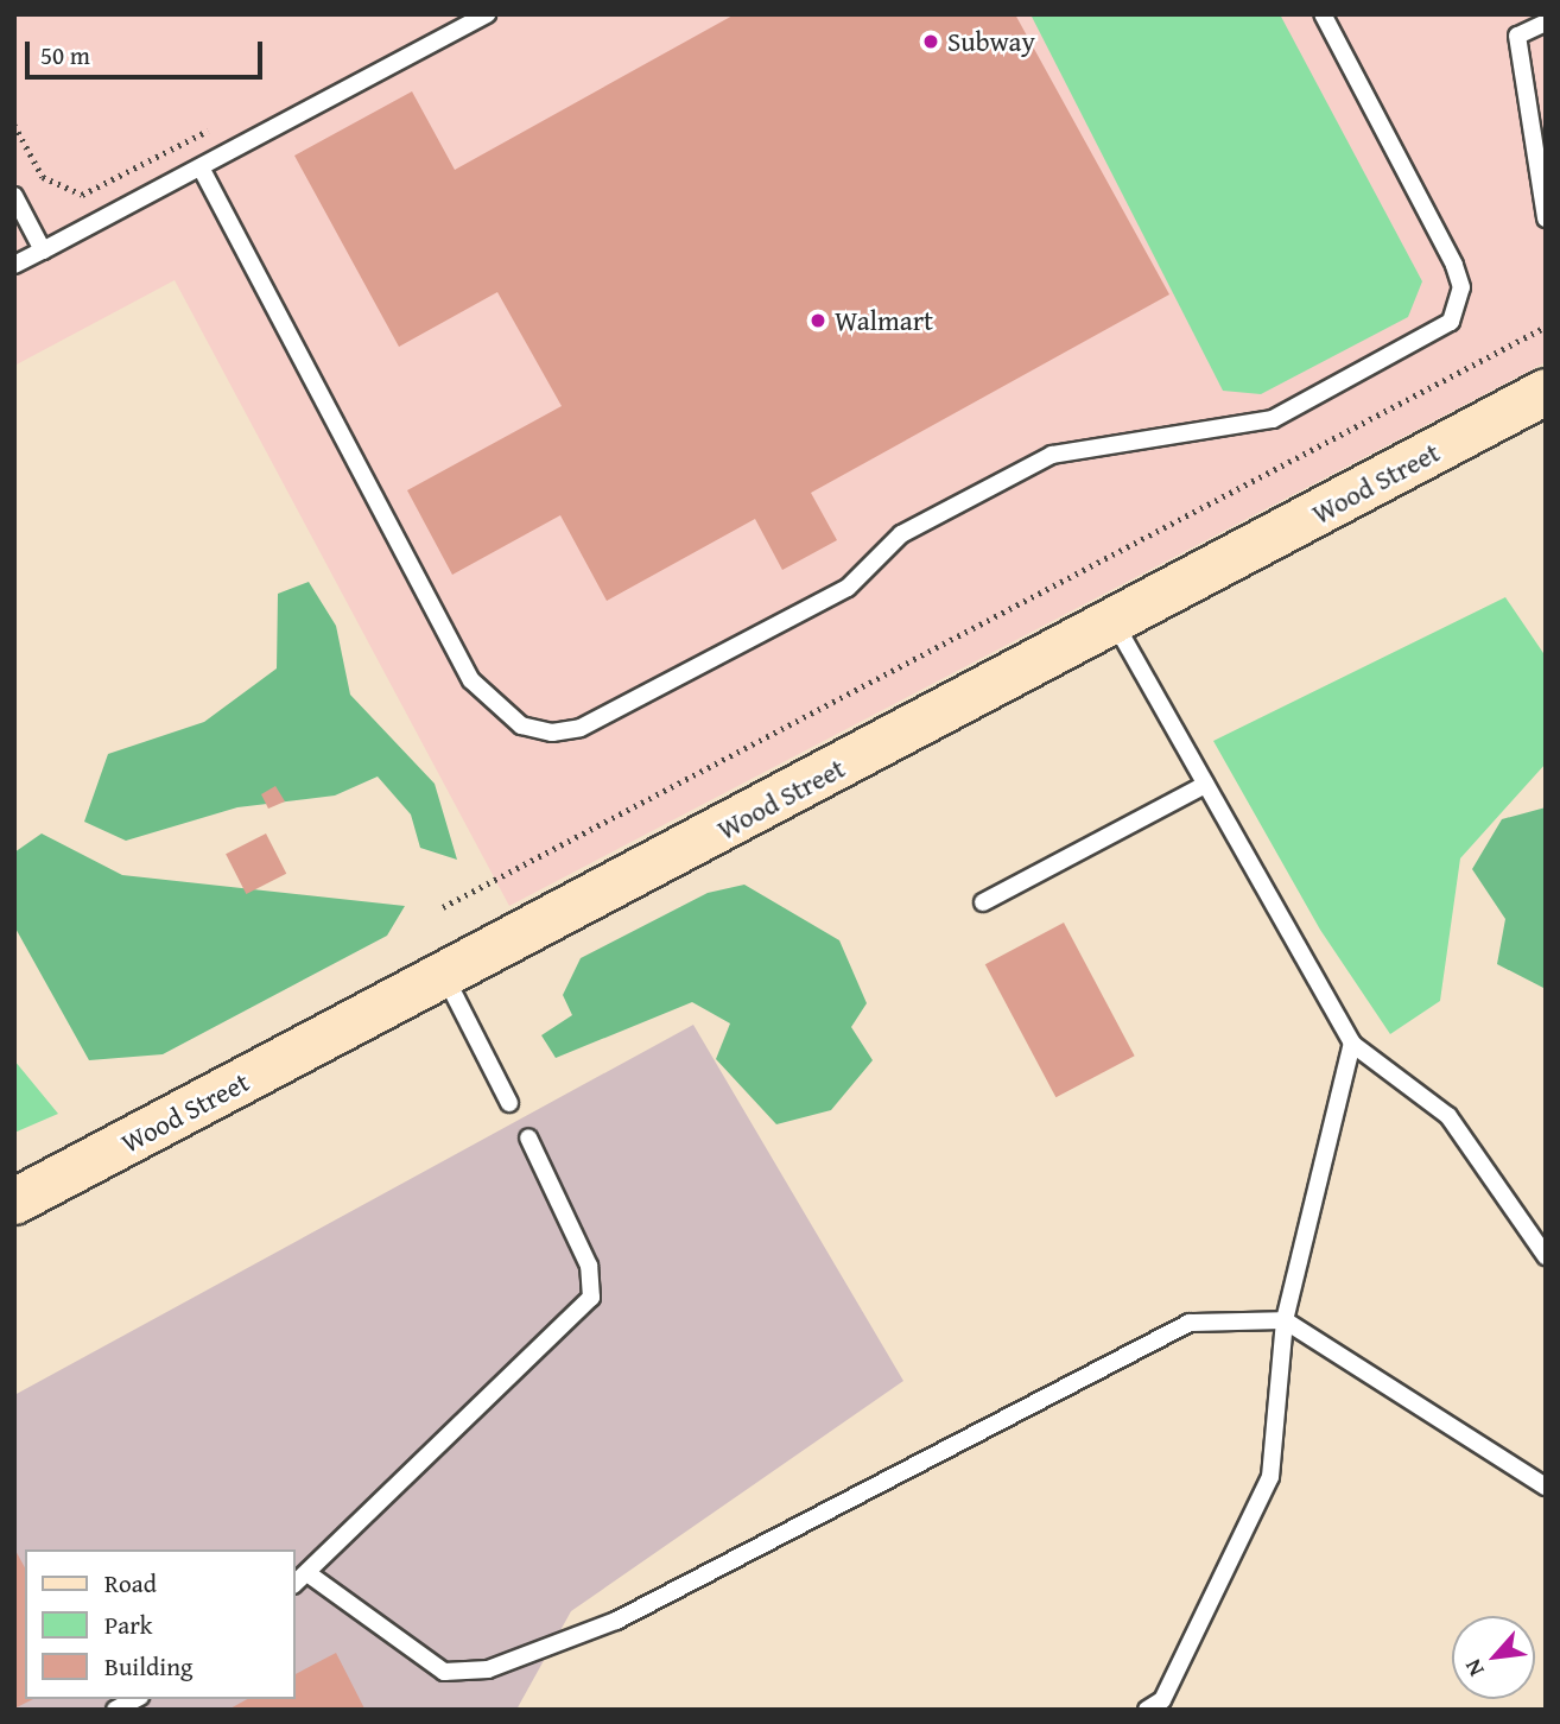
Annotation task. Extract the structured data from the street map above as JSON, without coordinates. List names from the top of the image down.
{
  "streets": {
    "street": ["Wood Street"]
  },
  "places": ["Subway", "Walmart"],
  "legend": ["Road", "Park", "Building"],
  "scale_bar": "50 m",
  "north": "bottom left"
}
